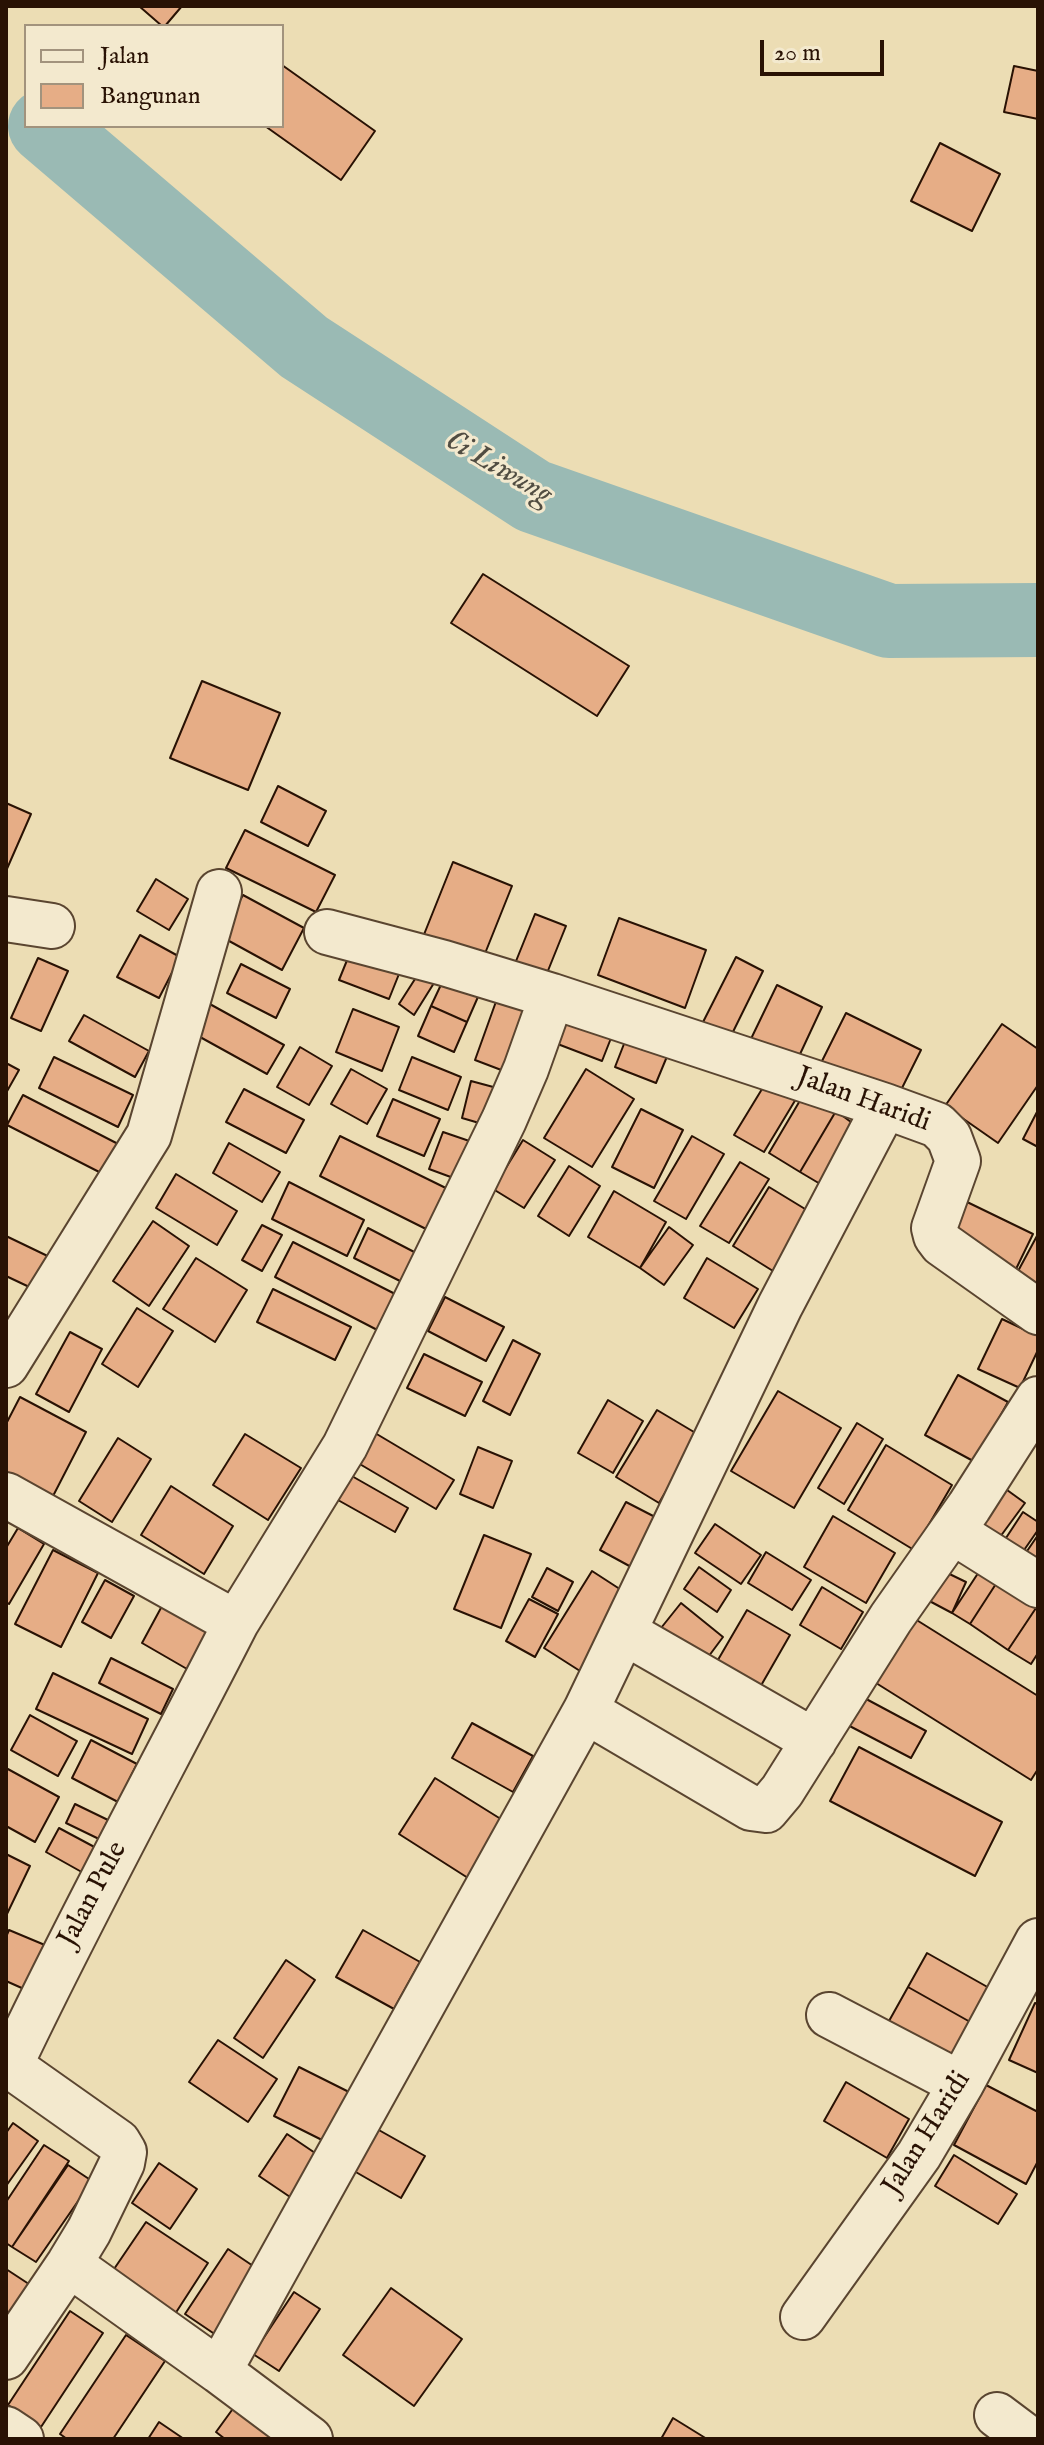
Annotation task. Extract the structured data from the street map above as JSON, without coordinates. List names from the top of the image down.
{
  "streets": {
    "street": ["Jalan Haridi", "Jalan Pule"]
  },
  "water": ["Ci Liwung"],
  "legend": ["Jalan", "Bangunan"],
  "scale_bar": "20 m"
}
